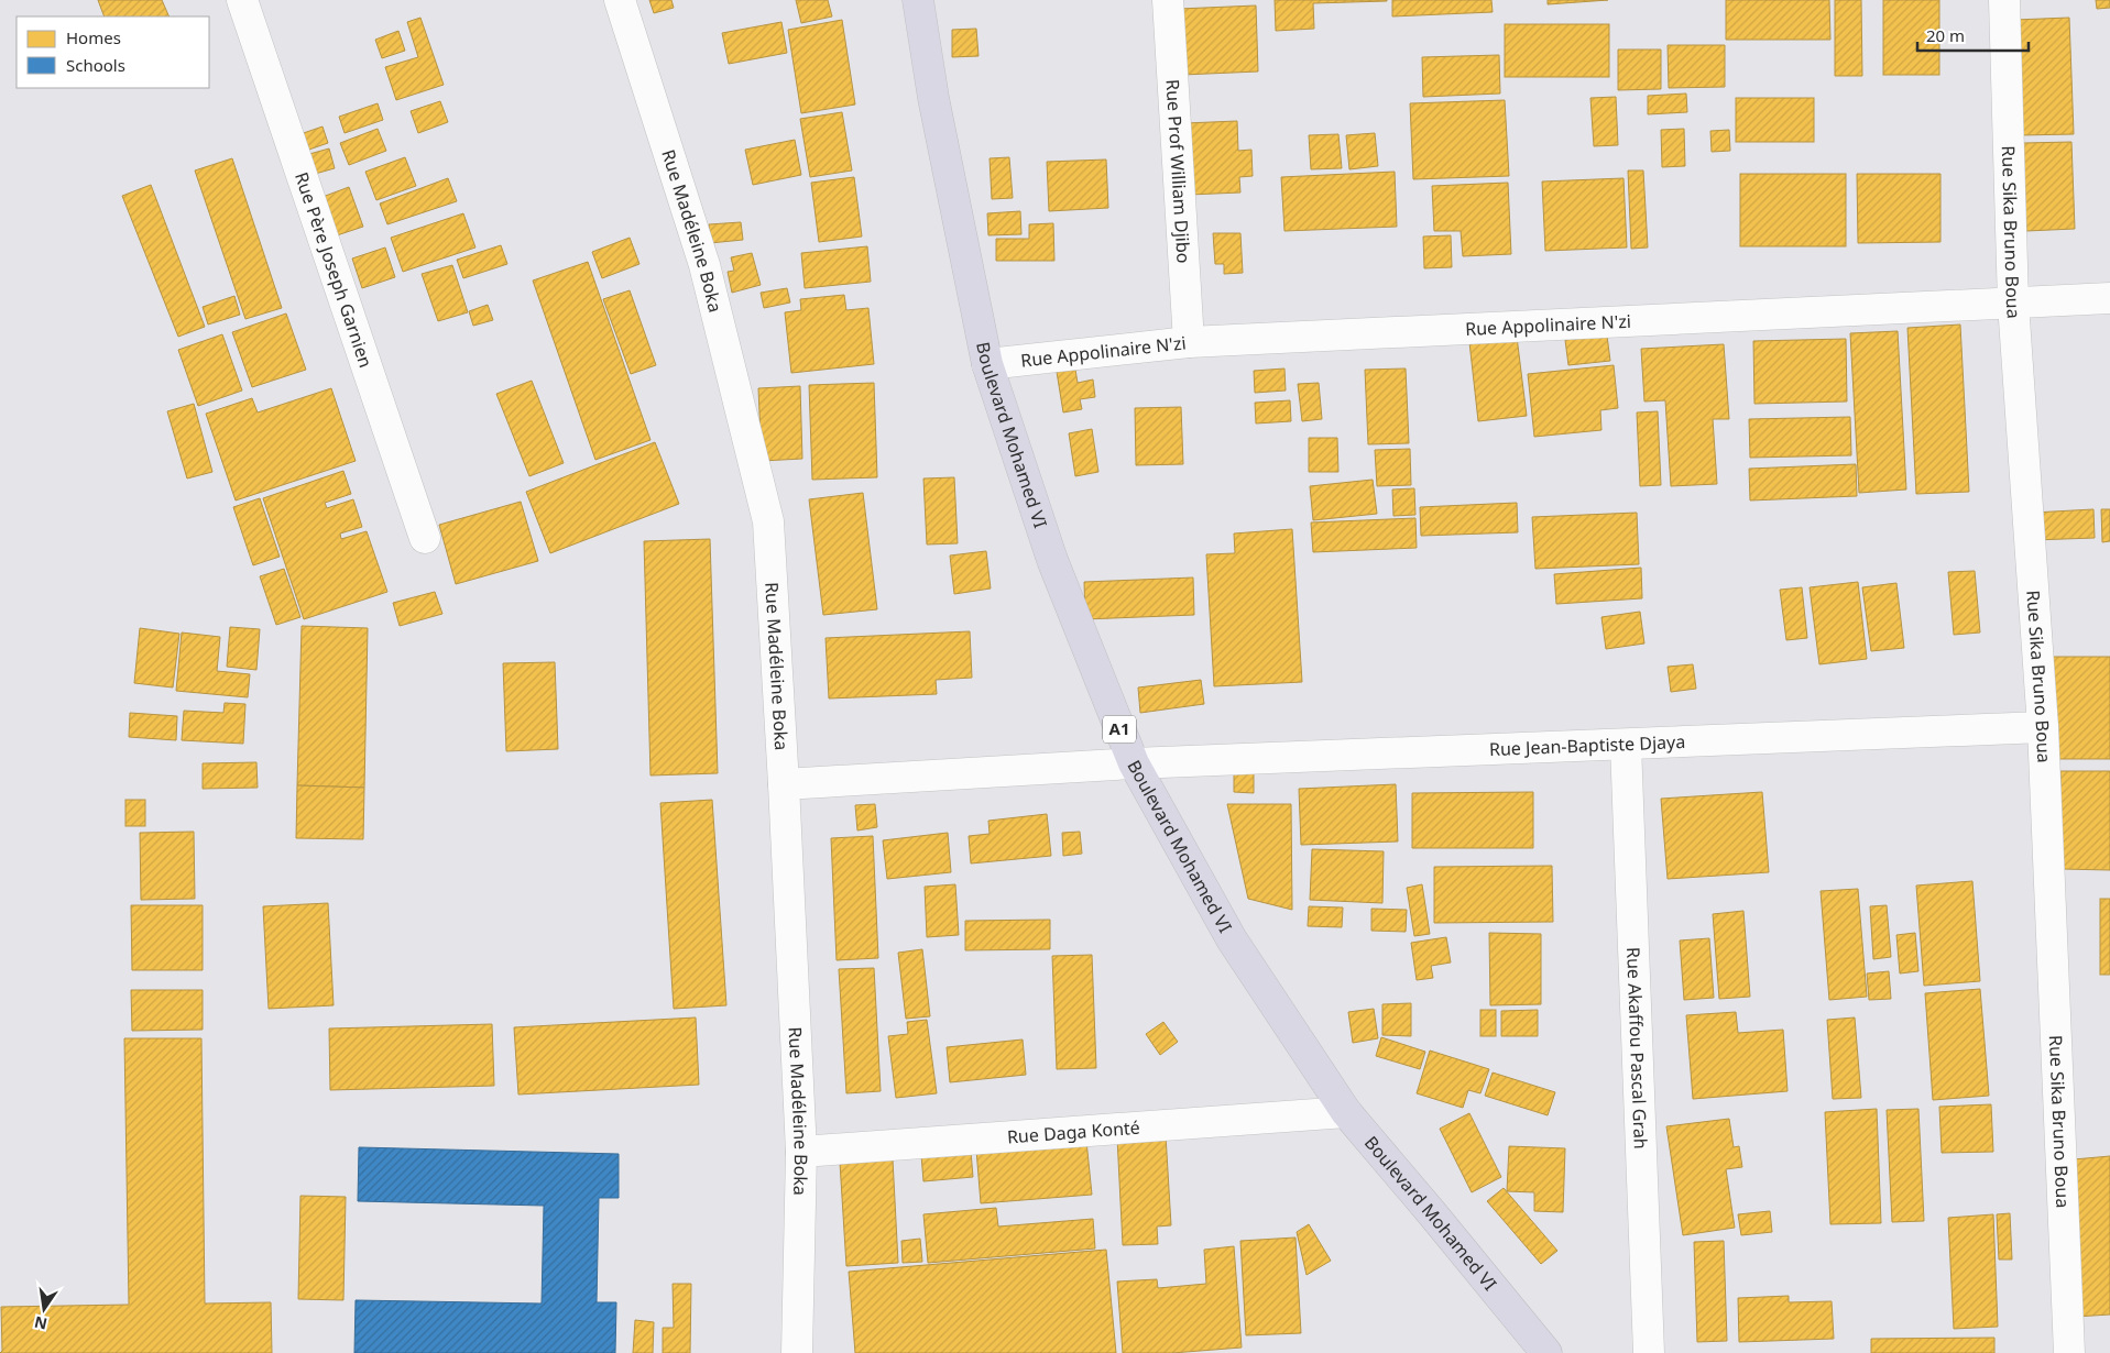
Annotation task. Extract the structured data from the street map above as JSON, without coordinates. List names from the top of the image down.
{
  "streets": {
    "main road": ["Boulevard Mohamed VI", "A1"],
    "street": [
      "Rue Prof William Djibo",
      "Rue Madéleine Boka",
      "Rue Sika Bruno Boua",
      "Rue Père Joseph Garnien",
      "Rue Appolinaire N'zi",
      "Rue Jean-Baptiste Djaya",
      "Rue Akaffou Pascal Grah",
      "Rue Daga Konté"
    ]
  },
  "crossings": [
    ["Rue Prof William Djibo", "Rue Appolinaire N'zi"],
    ["Rue Madéleine Boka", "Rue Jean-Baptiste Djaya"],
    ["Rue Madéleine Boka", "Rue Daga Konté"],
    ["Rue Sika Bruno Boua", "Rue Appolinaire N'zi"],
    ["Rue Sika Bruno Boua", "Rue Jean-Baptiste Djaya"],
    ["Rue Appolinaire N'zi", "Boulevard Mohamed VI"],
    ["Boulevard Mohamed VI", "Rue Jean-Baptiste Djaya"],
    ["Boulevard Mohamed VI", "Rue Daga Konté"],
    ["Rue Jean-Baptiste Djaya", "Rue Akaffou Pascal Grah"]
  ],
  "legend": ["Homes", "Schools"],
  "scale_bar": "20 m",
  "north": "bottom"
}
